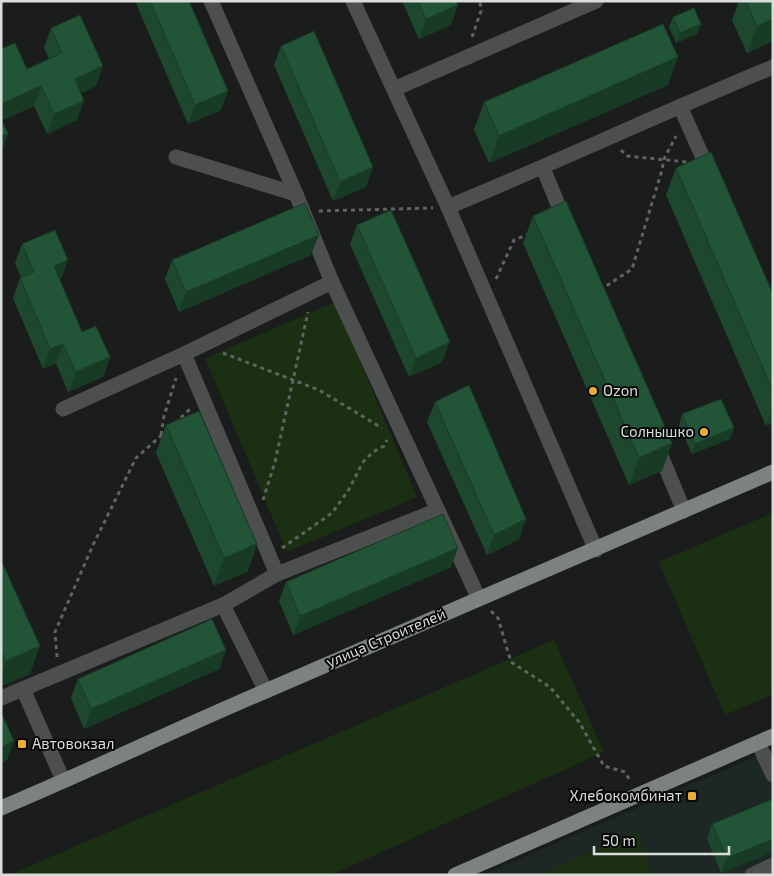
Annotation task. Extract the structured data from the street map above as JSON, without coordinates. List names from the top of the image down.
{
  "streets": {
    "main road": ["улица Строителей"]
  },
  "places": {
    "other": ["Ozon", "Солнышко"],
    "transit": ["Автовокзал", "Хлебокомбинат"]
  },
  "scale_bar": "50 m"
}
